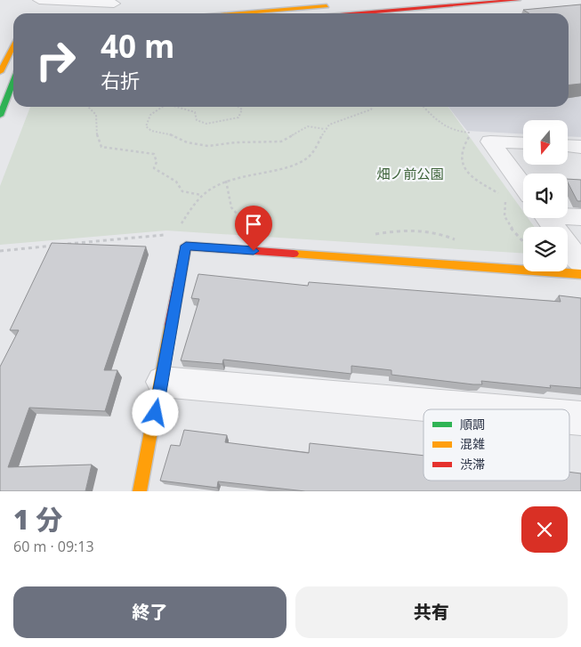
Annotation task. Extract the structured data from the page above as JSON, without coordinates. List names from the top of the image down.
{
  "parks": ["畑ノ前公園"],
  "legend": ["順調", "混雑", "渋滞"],
  "north": "bottom",
  "page": {
    "turn": ["40 m", "右折"],
    "heading": ["1 分", "60 m · 09:13"],
    "buttons": ["終了", "共有"]
  }
}
